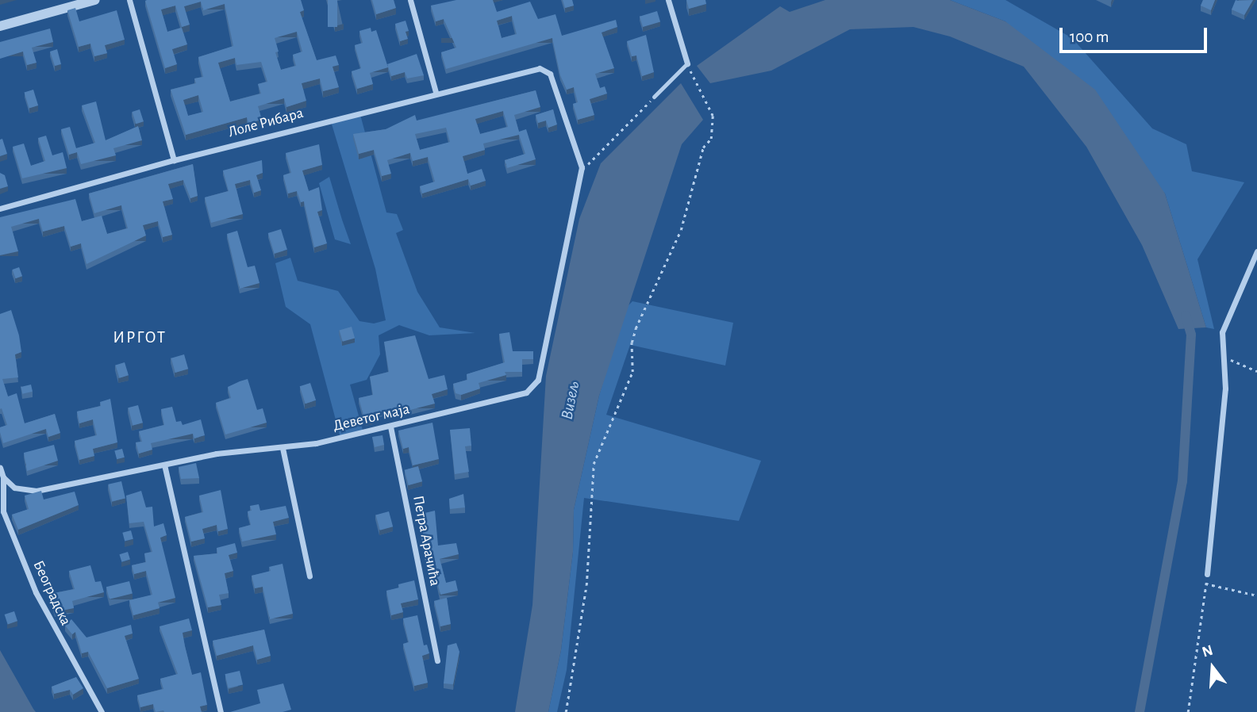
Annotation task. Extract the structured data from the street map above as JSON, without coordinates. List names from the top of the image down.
{
  "streets": {
    "street": [
      "Лоле Рибара",
      "Деветог маја",
      "Петра Арачића",
      "Београдска"
    ]
  },
  "crossings": [
    ["Лоле Рибара", "Деветог маја"],
    ["Деветог маја", "Петра Арачића"],
    ["Деветог маја", "Београдска"]
  ],
  "districts": ["ИРГОТ"],
  "water": ["Визељ"],
  "scale_bar": "100 m",
  "north": "top"
}
